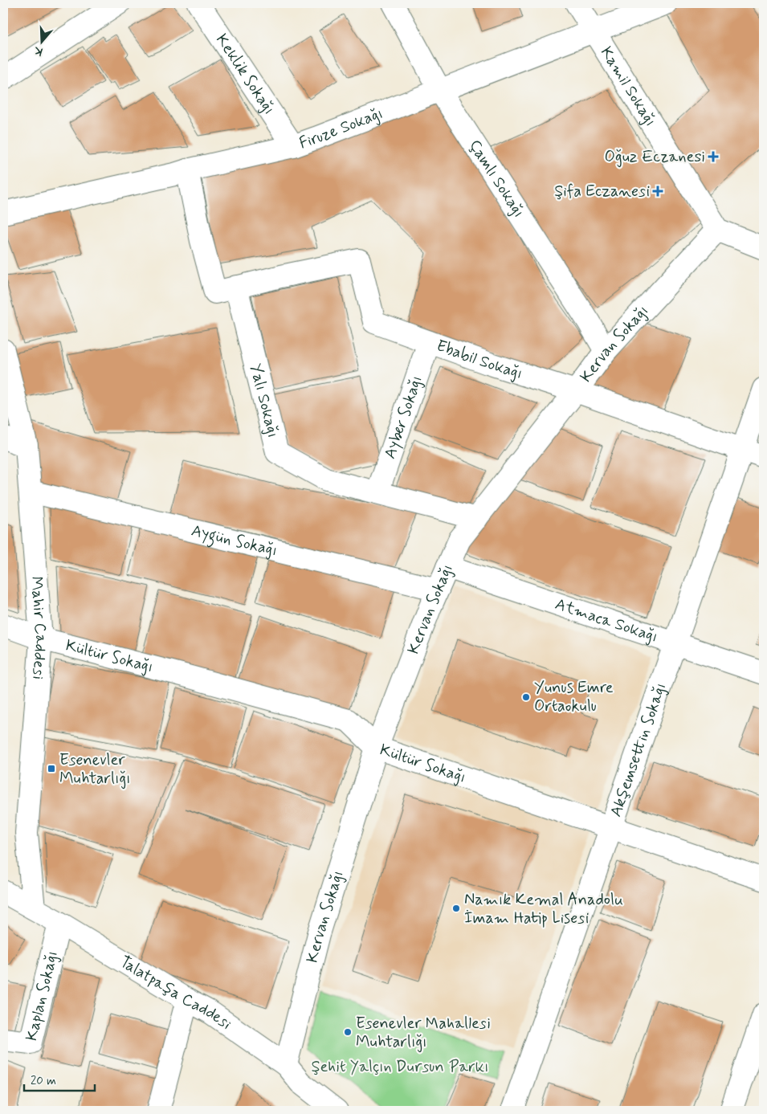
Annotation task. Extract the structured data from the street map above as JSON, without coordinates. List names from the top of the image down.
{
  "streets": {
    "street": [
      "Keklik Sokağı",
      "Kamil Sokağı",
      "Firuze Sokağı",
      "Çamlı Sokağı",
      "Kervan Sokağı",
      "Ebabil Sokağı",
      "Yalı Sokağı",
      "Ayber Sokağı",
      "Aygün Sokağı",
      "Atmaca Sokağı",
      "Mahir Caddesi",
      "Kültür Sokağı",
      "Akşemsettin Sokağı",
      "Kaplan Sokağı",
      "Talatpaşa Caddesi"
    ]
  },
  "crossings": [
    ["Keklik Sokağı", "Firuze Sokağı"],
    ["Kamil Sokağı", "Firuze Sokağı"],
    ["Kamil Sokağı", "Kervan Sokağı"],
    ["Firuze Sokağı", "Çamlı Sokağı"],
    ["Çamlı Sokağı", "Kervan Sokağı"],
    ["Kervan Sokağı", "Ebabil Sokağı"],
    ["Kervan Sokağı", "Yalı Sokağı"],
    ["Kervan Sokağı", "Aygün Sokağı"],
    ["Kervan Sokağı", "Atmaca Sokağı"],
    ["Kervan Sokağı", "Kültür Sokağı"],
    ["Kervan Sokağı", "Talatpaşa Caddesi"],
    ["Ebabil Sokağı", "Yalı Sokağı"],
    ["Ebabil Sokağı", "Ayber Sokağı"],
    ["Ebabil Sokağı", "Akşemsettin Sokağı"],
    ["Yalı Sokağı", "Ayber Sokağı"],
    ["Aygün Sokağı", "Mahir Caddesi"],
    ["Atmaca Sokağı", "Akşemsettin Sokağı"],
    ["Mahir Caddesi", "Kültür Sokağı"],
    ["Mahir Caddesi", "Talatpaşa Caddesi"],
    ["Kültür Sokağı", "Akşemsettin Sokağı"],
    ["Kaplan Sokağı", "Talatpaşa Caddesi"]
  ],
  "parks": ["Şehit Yalçın Dursun Parkı"],
  "places": {
    "health": ["Oğuz Eczanesi", "Şifa Eczanesi"],
    "other": ["Yunus Emre Ortaokulu", "Namık Kemal Anadolu İmam Hatip Lisesi", "Esenevler Mahallesi Muhtarlığı"],
    "transit": ["Esenevler Muhtarlığı"]
  },
  "scale_bar": "20 m",
  "north": "bottom"
}
